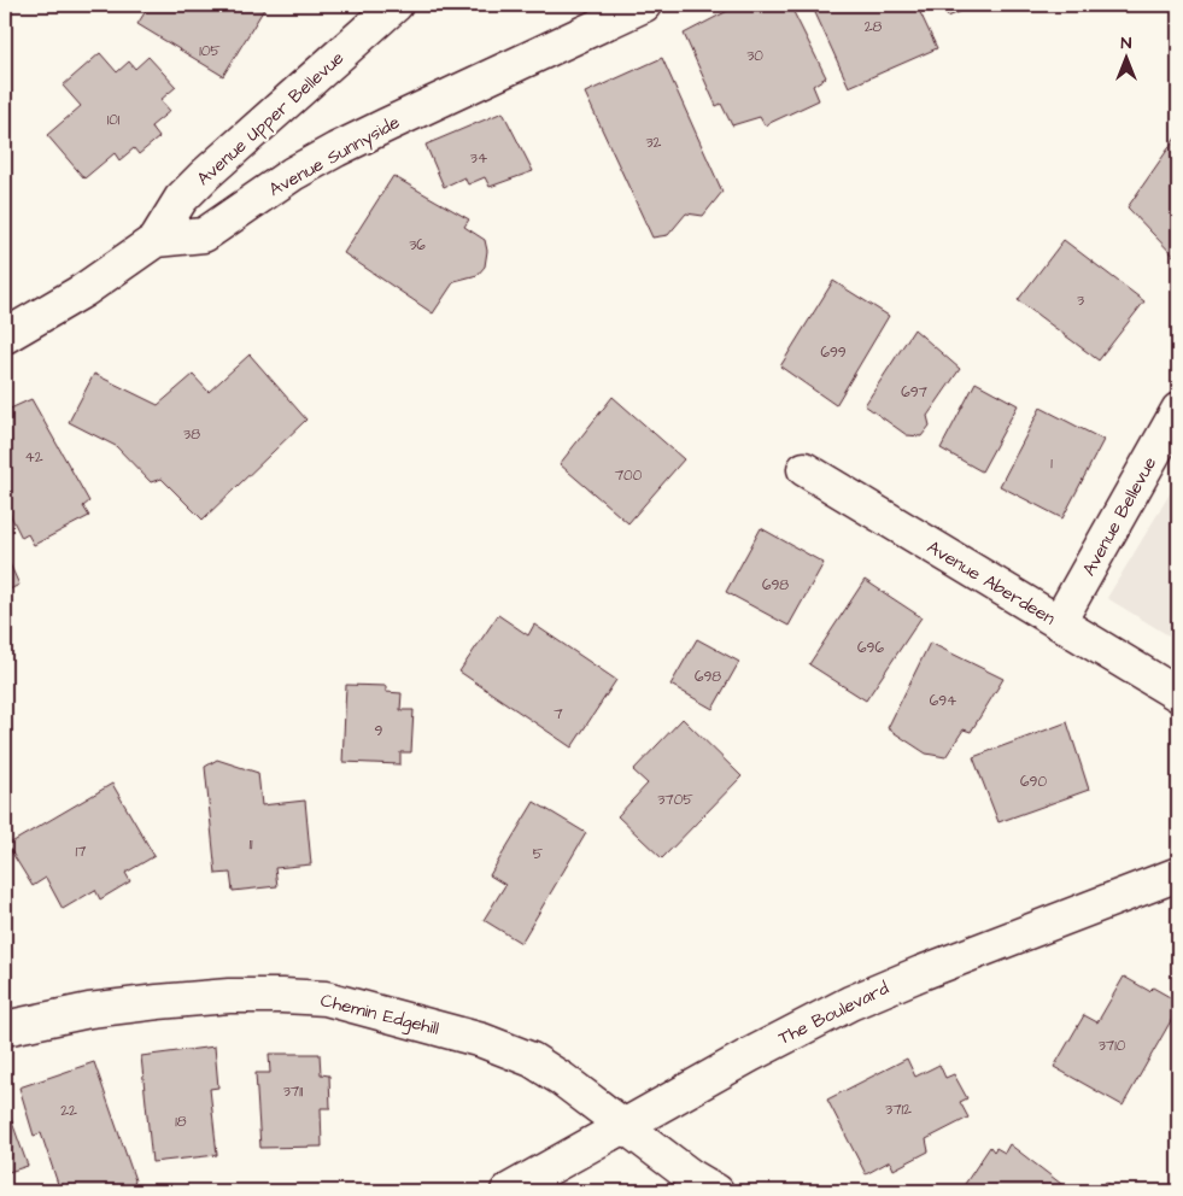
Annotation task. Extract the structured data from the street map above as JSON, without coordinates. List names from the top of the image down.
{
  "streets": {
    "street": [
      "Avenue Upper Bellevue",
      "Avenue Sunnyside",
      "Avenue Bellevue",
      "Avenue Aberdeen",
      "The Boulevard",
      "Chemin Edgehill"
    ]
  },
  "crossings": [
    ["Avenue Upper Bellevue", "Avenue Sunnyside"],
    ["Avenue Bellevue", "Avenue Aberdeen"],
    ["The Boulevard", "Chemin Edgehill"]
  ],
  "house_numbers": [
    "28",
    "105",
    "30",
    "101",
    "32",
    "34",
    "36",
    "3",
    "699",
    "697",
    "38",
    "42",
    "1",
    "700",
    "698",
    "696",
    "698",
    "694",
    "7",
    "9",
    "690",
    "3705",
    "11",
    "17",
    "5",
    "3710",
    "3711",
    "3712",
    "22",
    "18"
  ],
  "north": "top"
}
